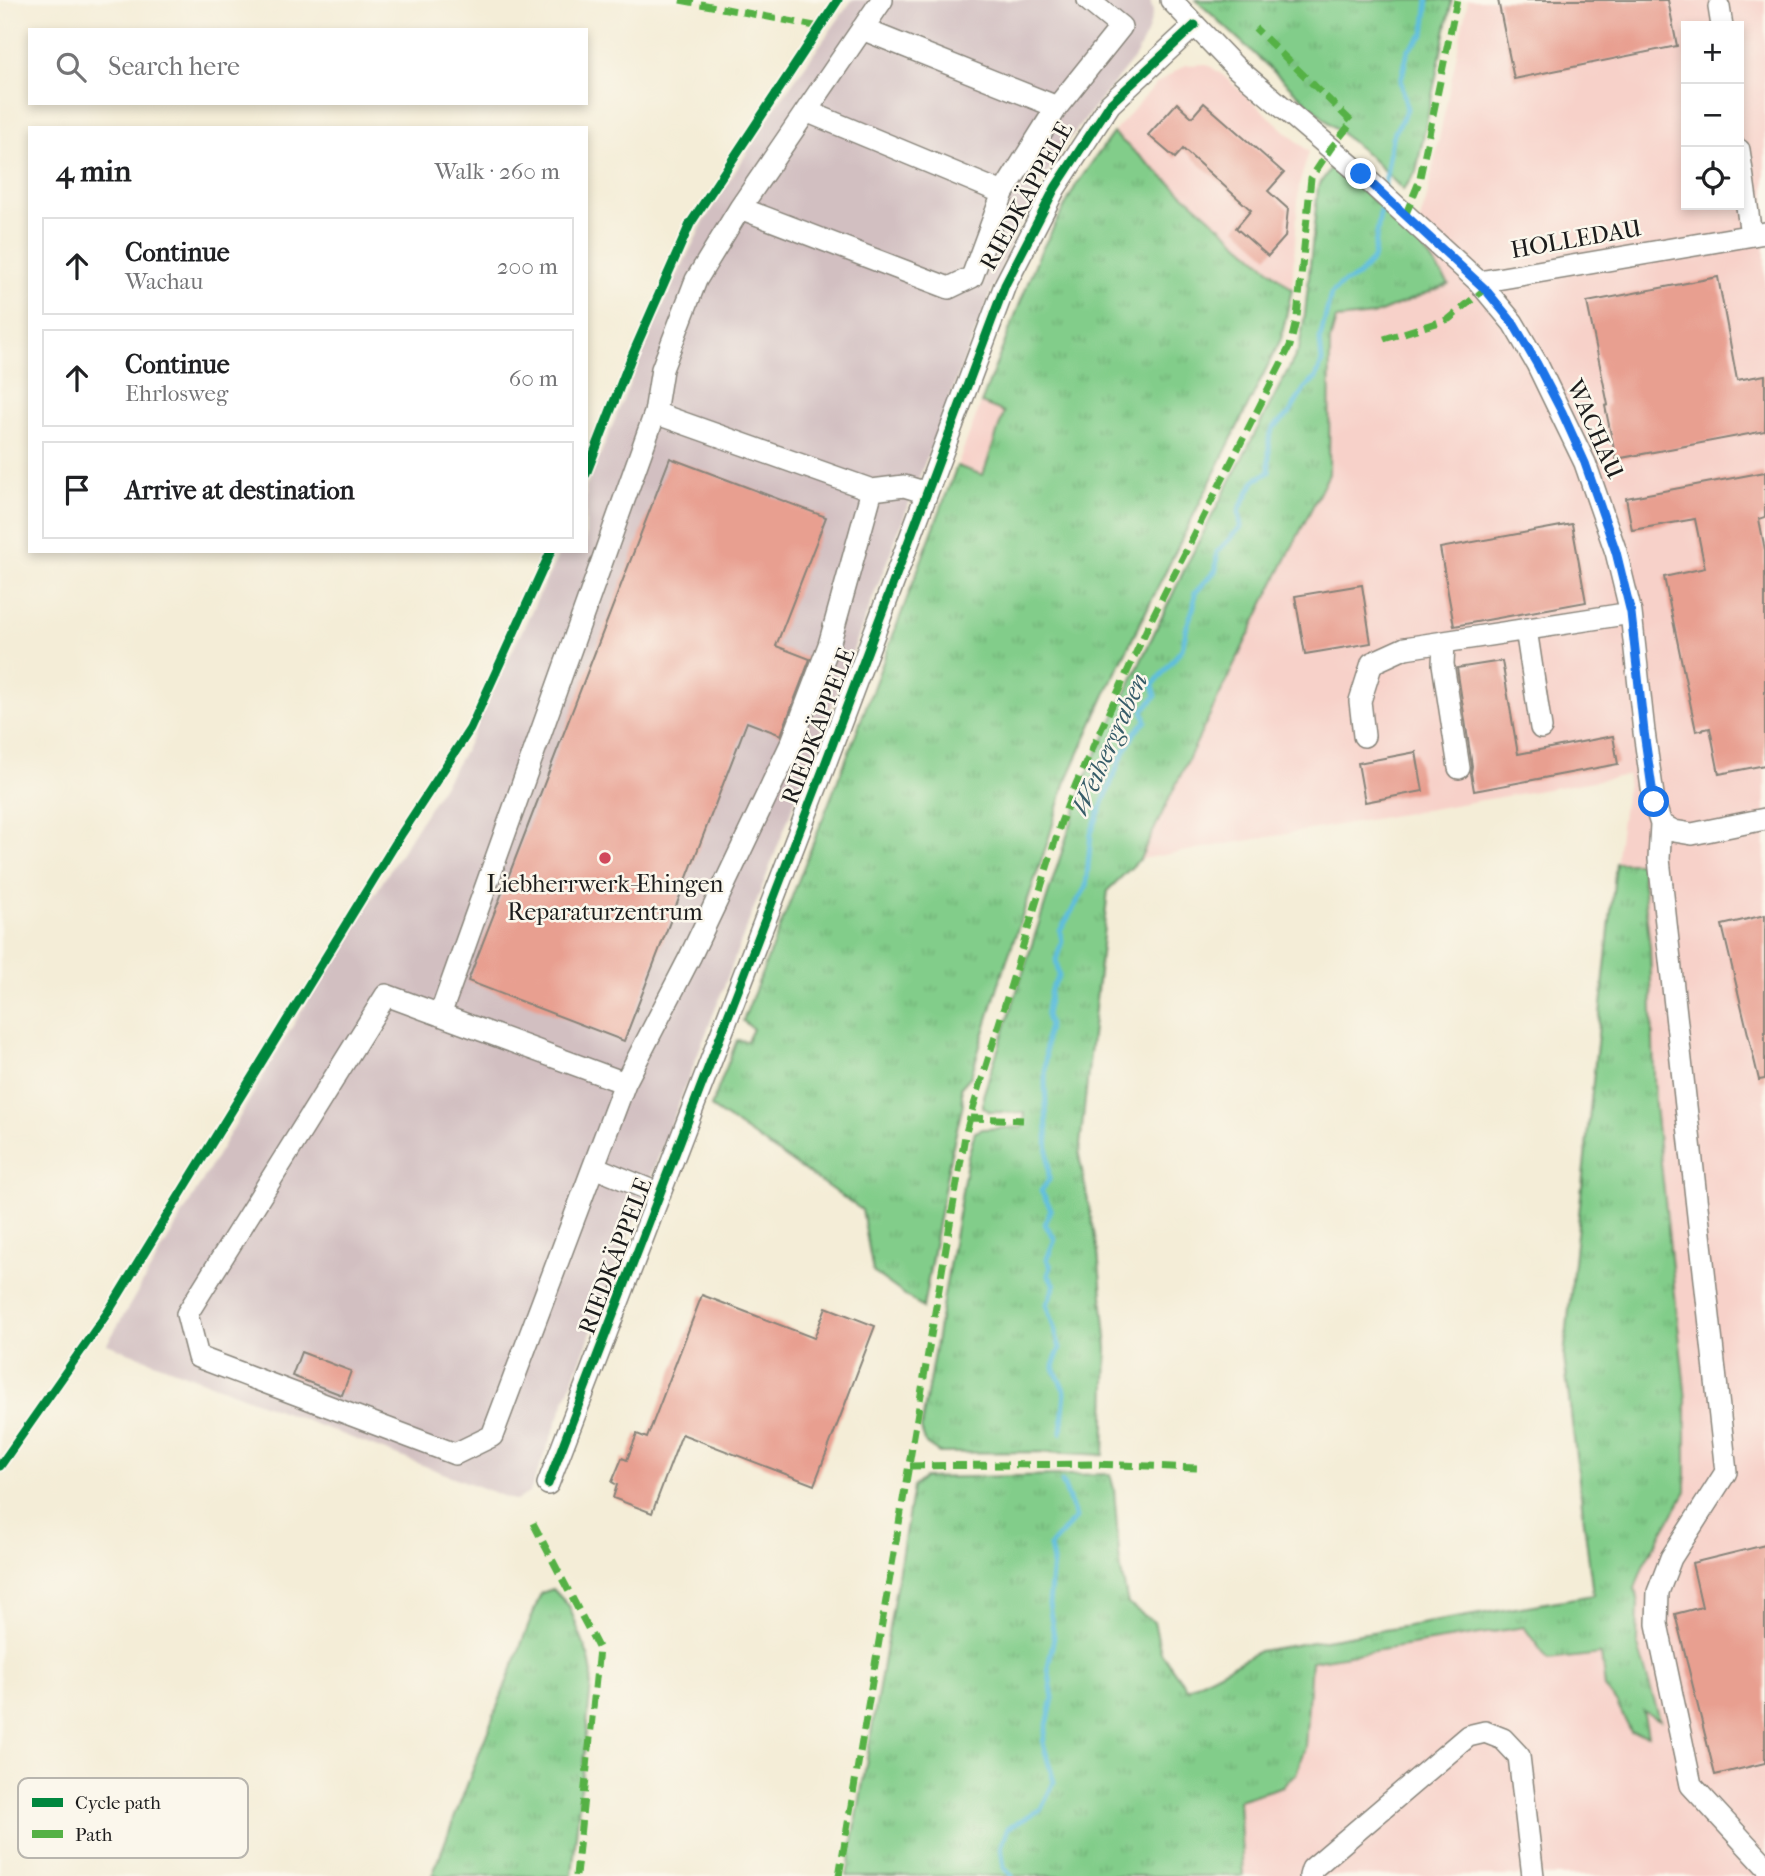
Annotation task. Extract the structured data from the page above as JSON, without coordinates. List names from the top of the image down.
{
  "streets": {
    "street": ["RIEDKÄPPELE", "HOLLEDAU", "WACHAU"]
  },
  "crossings": [
    ["RIEDKÄPPELE", "WACHAU"],
    ["HOLLEDAU", "WACHAU"]
  ],
  "water": ["Weihergraben"],
  "places": ["Liebherrwerk-Ehingen Reparaturzentrum"],
  "legend": ["Cycle path", "Path"],
  "page": {
    "map_buttons": ["+", "−"],
    "search": "Search here",
    "heading": ["4 min", "Walk · 260 m"],
    "list": [
      ["Continue", "Wachau", "200 m"],
      ["Continue", "Ehrlosweg", "60 m"],
      "Arrive at destination"
    ]
  }
}
